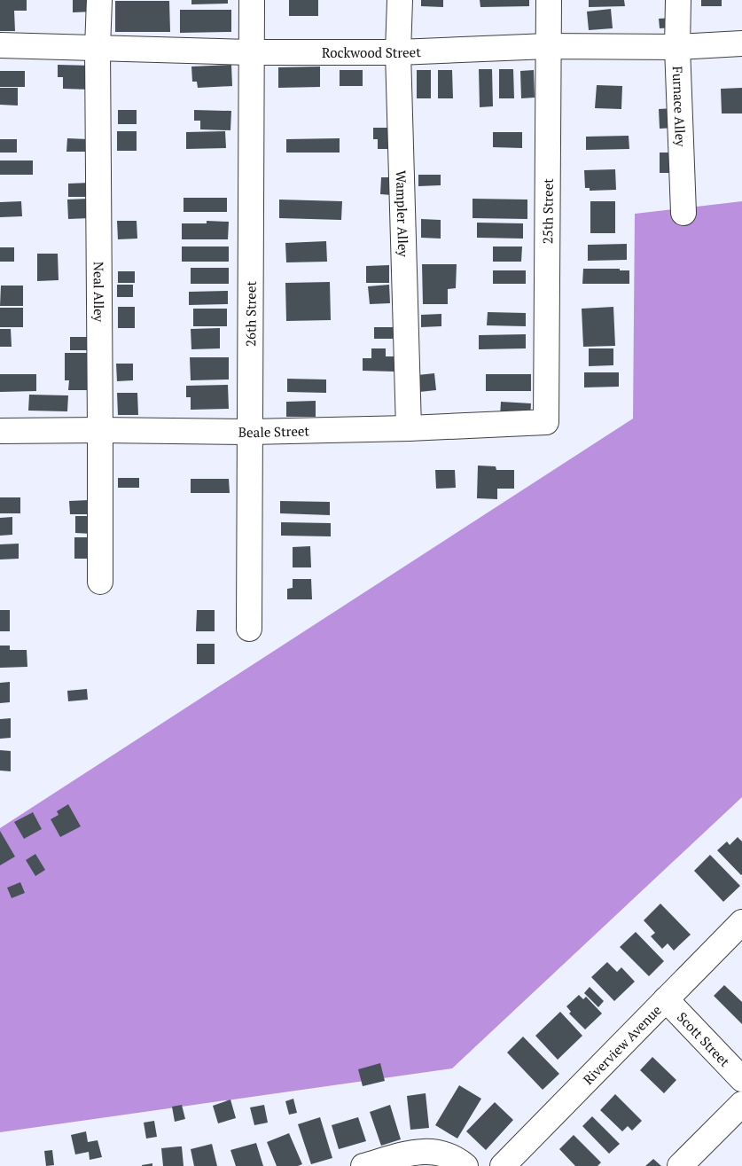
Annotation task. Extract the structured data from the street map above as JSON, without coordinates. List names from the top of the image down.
{
  "streets": {
    "street": [
      "Rockwood Street",
      "Furnace Alley",
      "25th Street",
      "Wampler Alley",
      "Neal Alley",
      "26th Street",
      "Beale Street",
      "Scott Street",
      "Riverview Avenue"
    ]
  },
  "crossings": [
    ["Rockwood Street", "Furnace Alley"],
    ["Rockwood Street", "25th Street"],
    ["Rockwood Street", "Wampler Alley"],
    ["Rockwood Street", "Neal Alley"],
    ["Rockwood Street", "26th Street"],
    ["25th Street", "Beale Street"],
    ["Wampler Alley", "Beale Street"],
    ["Neal Alley", "Beale Street"],
    ["26th Street", "Beale Street"],
    ["Scott Street", "Riverview Avenue"]
  ]
}
